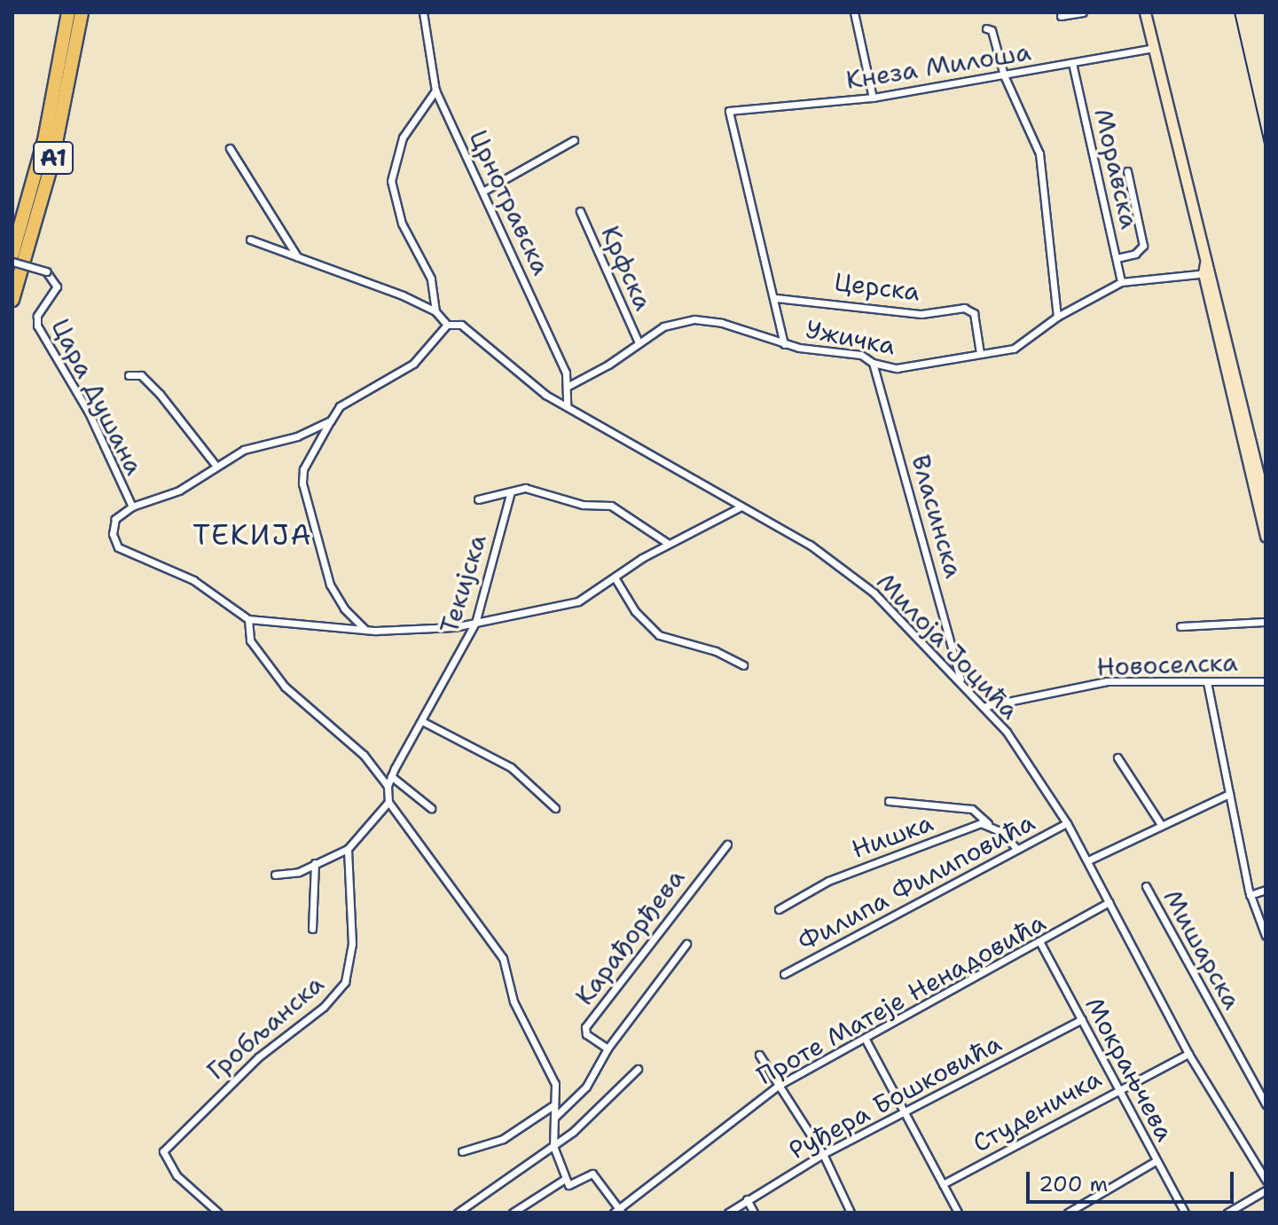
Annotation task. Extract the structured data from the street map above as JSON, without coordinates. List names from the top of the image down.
{
  "streets": {
    "highway": ["A1"],
    "street": [
      "Кнеза Милоша",
      "Моравска",
      "Црнотравска",
      "Крфска",
      "Церска",
      "Ужичка",
      "Цара Душана",
      "Власинска",
      "Текијска",
      "Милоја Јоцића",
      "Новоселска",
      "Нишка",
      "Филипа Филиповића",
      "Карађорђева",
      "Мишарска",
      "Проте Матеје Ненадовића",
      "Гробљанска",
      "Мокрањчева",
      "Руђера Бошковића",
      "Студеничка"
    ]
  },
  "crossings": [
    ["Кнеза Милоша", "Моравска"],
    ["Кнеза Милоша", "Церска"],
    ["Моравска", "Ужичка"],
    ["Црнотравска", "Ужичка"],
    ["Црнотравска", "Милоја Јоцића"],
    ["Крфска", "Ужичка"],
    ["Церска", "Ужичка"],
    ["Ужичка", "Власинска"],
    ["Власинска", "Милоја Јоцића"],
    ["Милоја Јоцића", "Новоселска"],
    ["Милоја Јоцића", "Филипа Филиповића"],
    ["Милоја Јоцића", "Проте Матеје Ненадовића"],
    ["Милоја Јоцића", "Студеничка"],
    ["Проте Матеје Ненадовића", "Мокрањчева"],
    ["Мокрањчева", "Руђера Бошковића"],
    ["Мокрањчева", "Студеничка"]
  ],
  "districts": ["ТЕКИЈА"],
  "scale_bar": "200 m"
}
